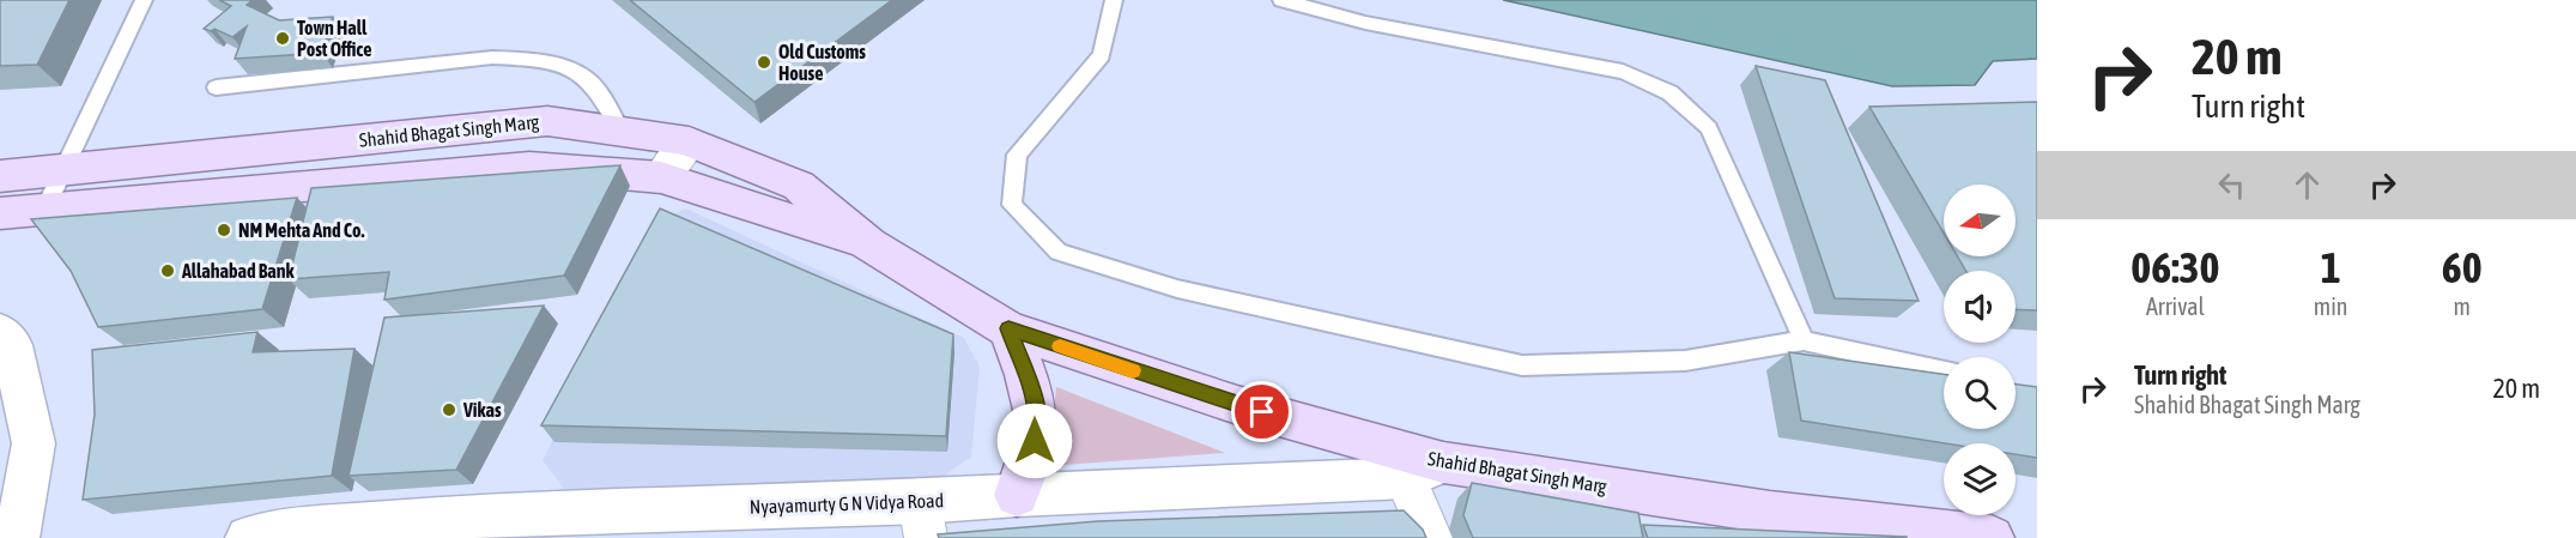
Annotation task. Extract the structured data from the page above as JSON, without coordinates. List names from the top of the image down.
{
  "streets": {
    "main road": ["Shahid Bhagat Singh Marg"],
    "street": ["Nyayamurty G N Vidya Road"]
  },
  "crossings": [
    ["Shahid Bhagat Singh Marg", "Nyayamurty G N Vidya Road"]
  ],
  "places": [
    "Town Hall Post Office",
    "Old Customs House",
    "NM Mehta And Co.",
    "Allahabad Bank",
    "Vikas"
  ],
  "north": "left",
  "page": {
    "turn": ["20 m", "Turn right"],
    "eta": [
      "06:30",
      "Arrival",
      "1",
      "min",
      "60",
      "m"
    ],
    "list": [
      {
        "name": "Turn right",
        "note": "Shahid Bhagat Singh Marg",
        "value": "20 m"
      }
    ]
  }
}
